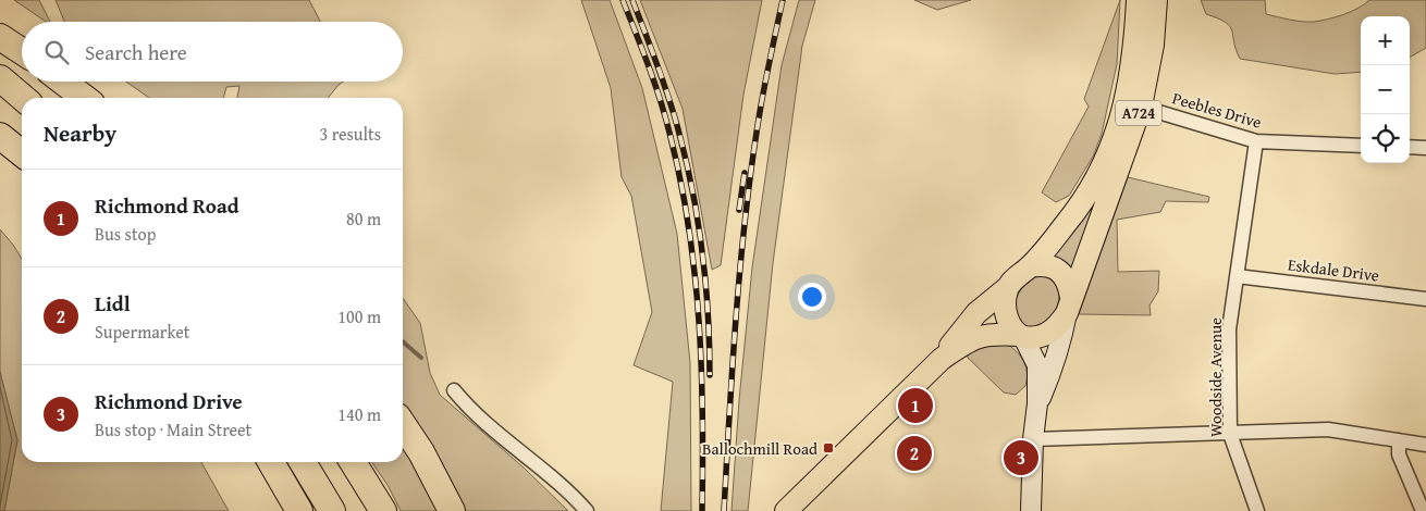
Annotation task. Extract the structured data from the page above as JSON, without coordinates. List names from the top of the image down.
{
  "streets": {
    "main road": ["A724"],
    "street": ["Peebles Drive", "Eskdale Drive", "Woodside Avenue"]
  },
  "crossings": [
    ["Peebles Drive", "A724"],
    ["Peebles Drive", "Woodside Avenue"],
    ["Eskdale Drive", "Woodside Avenue"]
  ],
  "places": {
    "transit": ["Ballochmill Road"]
  },
  "page": {
    "map_buttons": ["+", "−"],
    "search": "Search here",
    "heading": ["Nearby", "3 results"],
    "list": [
      {
        "mark": "1",
        "name": "Richmond Road",
        "note": "Bus stop",
        "value": "80 m"
      },
      {
        "mark": "2",
        "name": "Lidl",
        "note": "Supermarket",
        "value": "100 m"
      },
      {
        "mark": "3",
        "name": "Richmond Drive",
        "note": "Bus stop · Main Street",
        "value": "140 m"
      }
    ],
    "pins": ["1", "2", "3"]
  }
}
